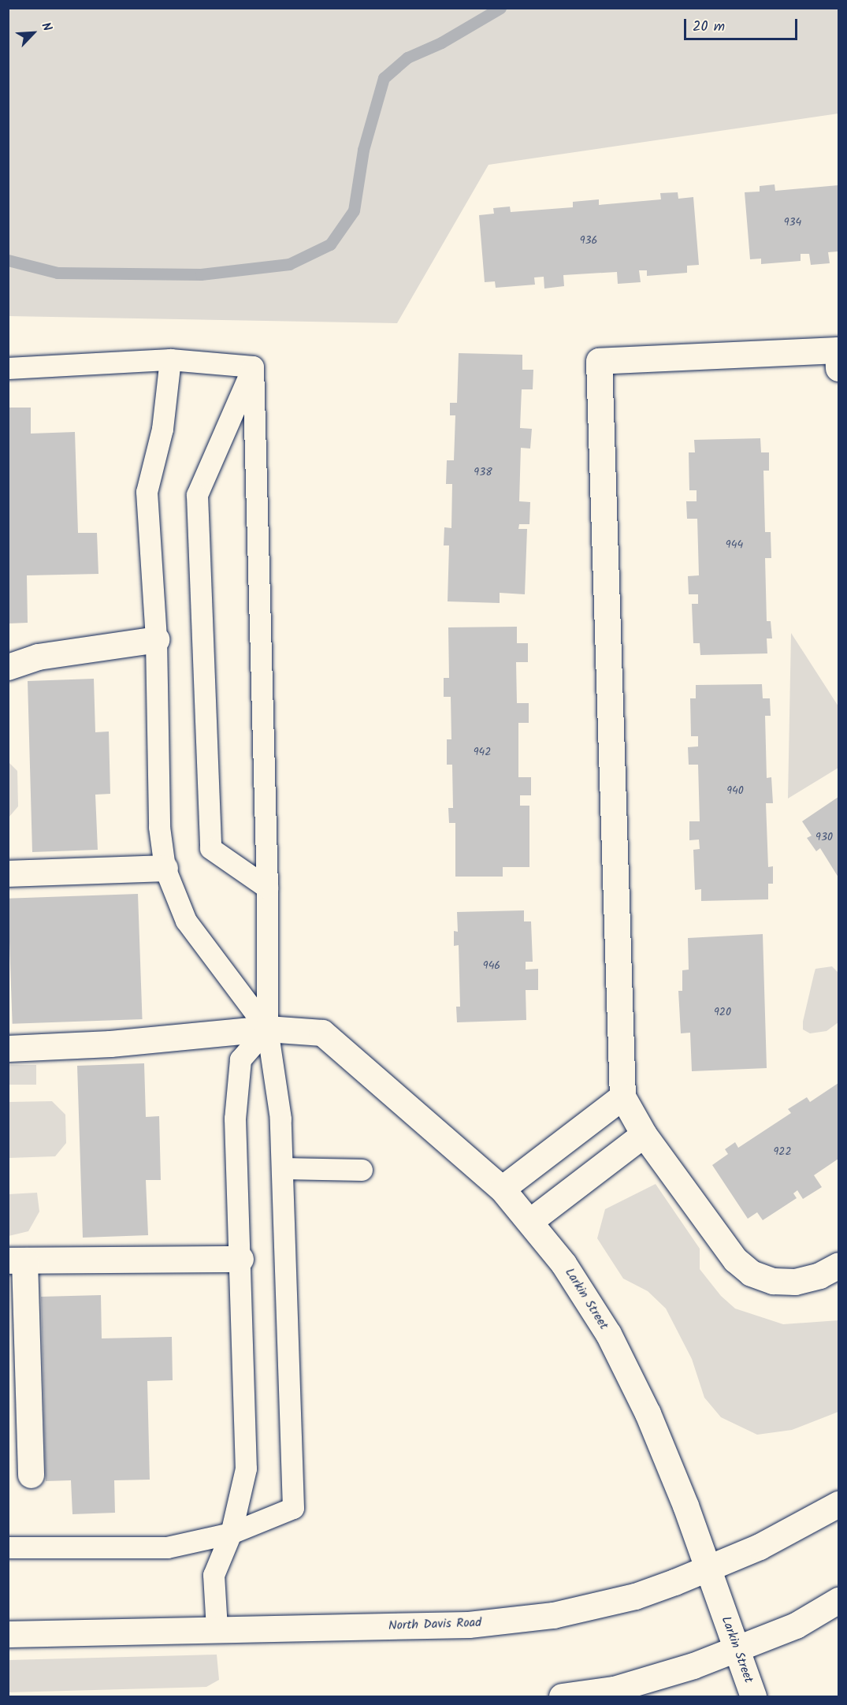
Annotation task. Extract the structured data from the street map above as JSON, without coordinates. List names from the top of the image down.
{
  "streets": {
    "main road": ["Larkin Street", "North Davis Road"]
  },
  "crossings": [
    ["Larkin Street", "North Davis Road"]
  ],
  "house_numbers": [
    "934",
    "936",
    "938",
    "944",
    "942",
    "940",
    "930",
    "946",
    "920",
    "922"
  ],
  "scale_bar": "20 m",
  "north": "top right"
}
